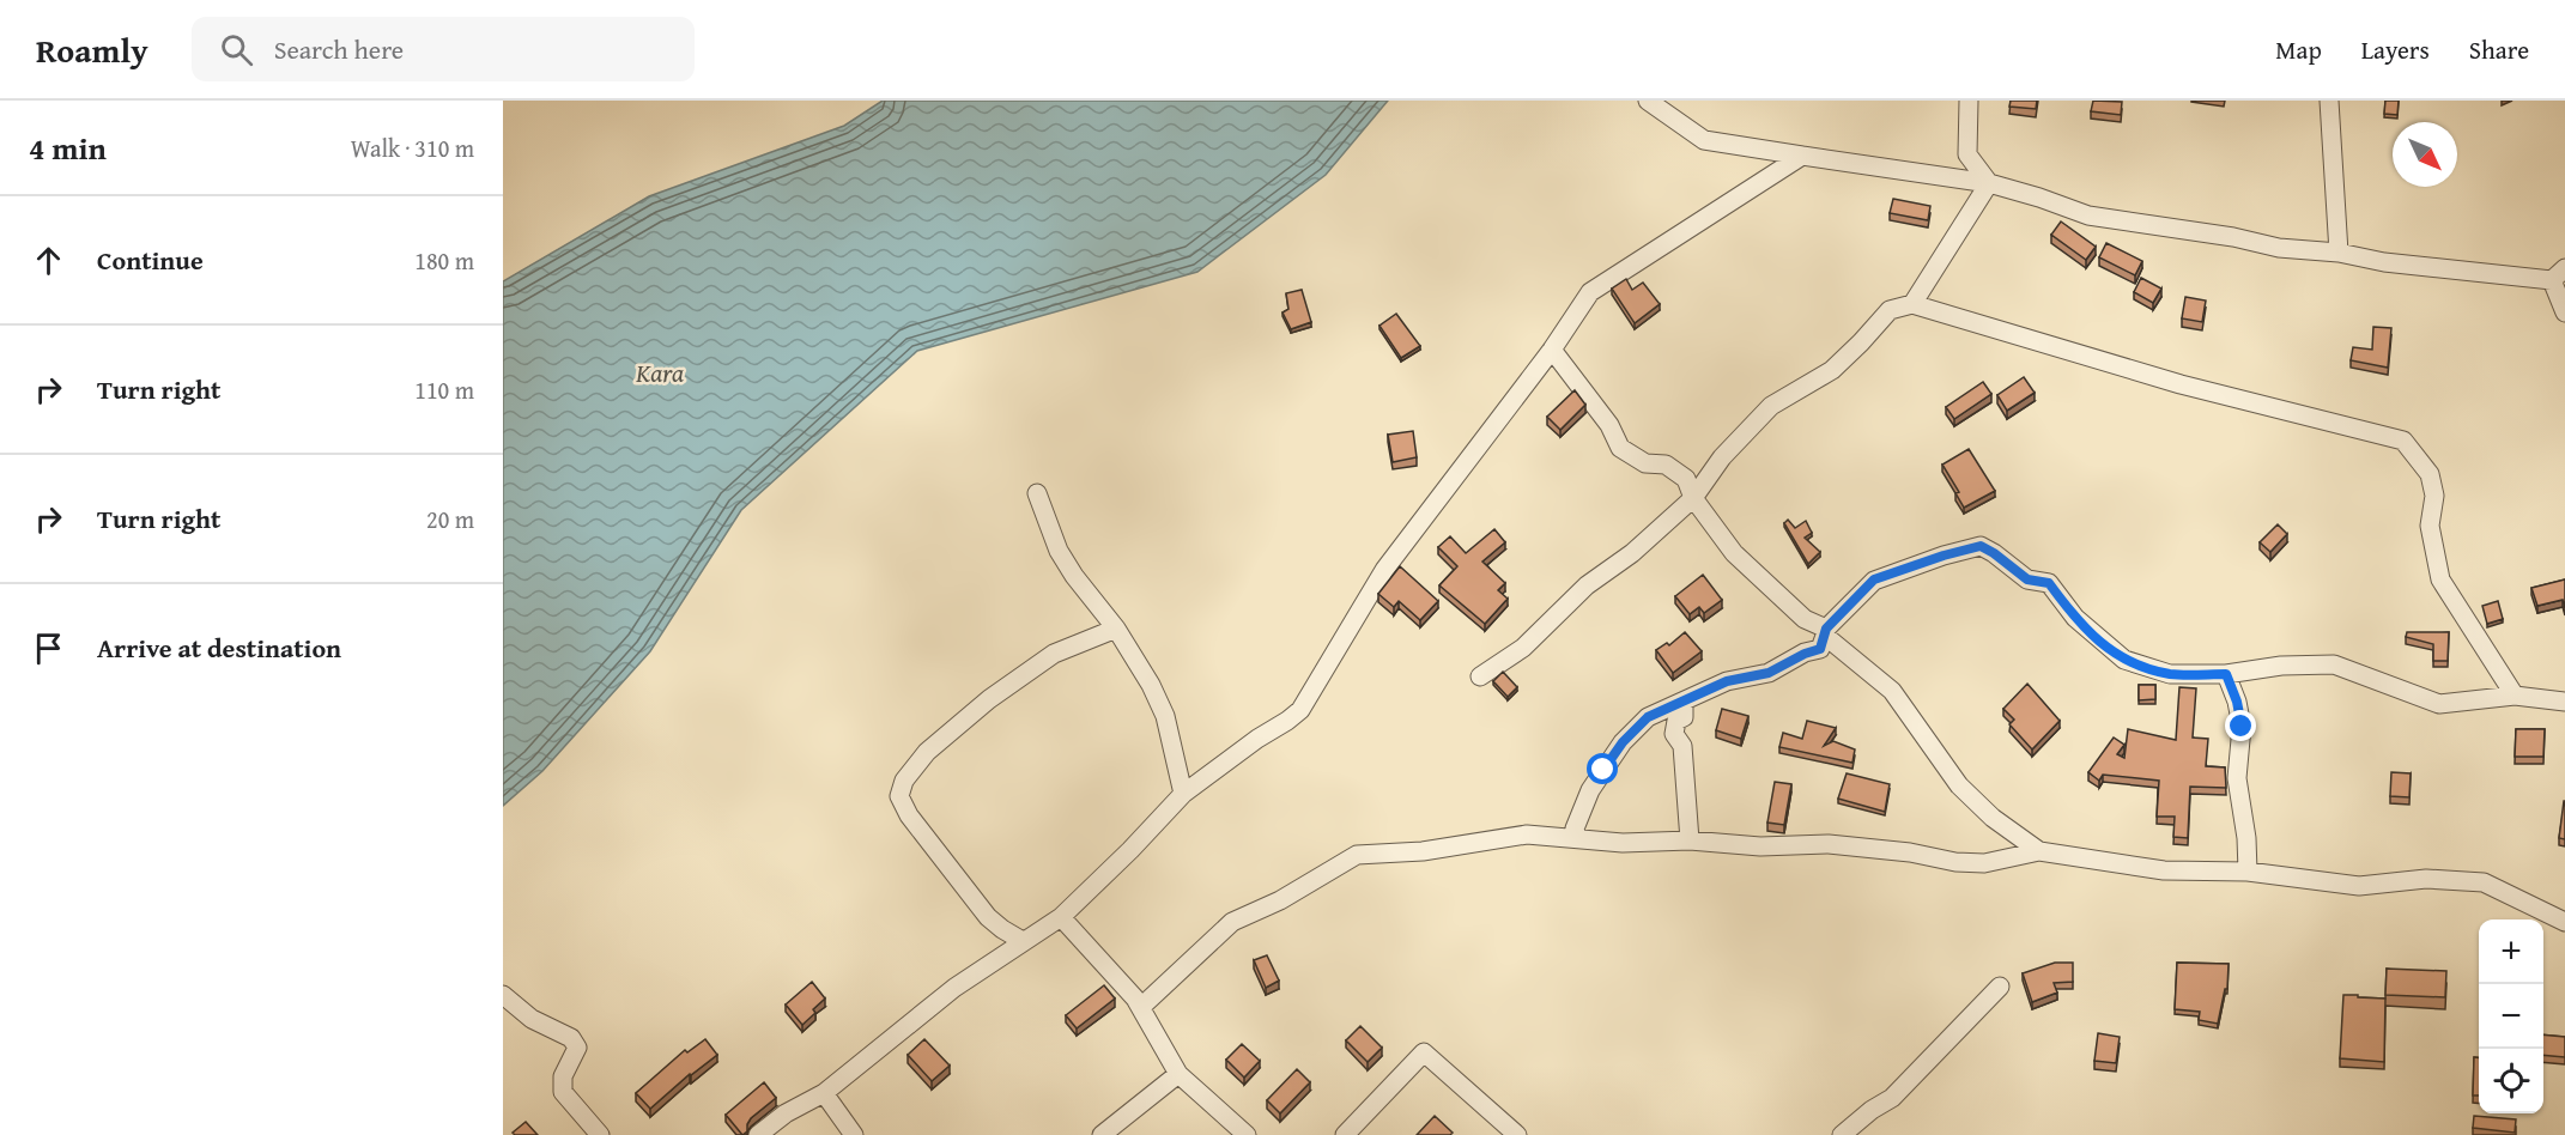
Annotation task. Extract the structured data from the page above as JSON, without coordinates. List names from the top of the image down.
{
  "water": ["Kara"],
  "north": "bottom right",
  "page": {
    "header": "Roamly",
    "search": "Search here",
    "nav": ["Map", "Layers", "Share"],
    "heading": ["4 min", "Walk · 310 m"],
    "list": [
      ["Continue", "180 m"],
      ["Turn right", "110 m"],
      ["Turn right", "20 m"],
      "Arrive at destination"
    ],
    "map_buttons": ["+", "−"]
  }
}
